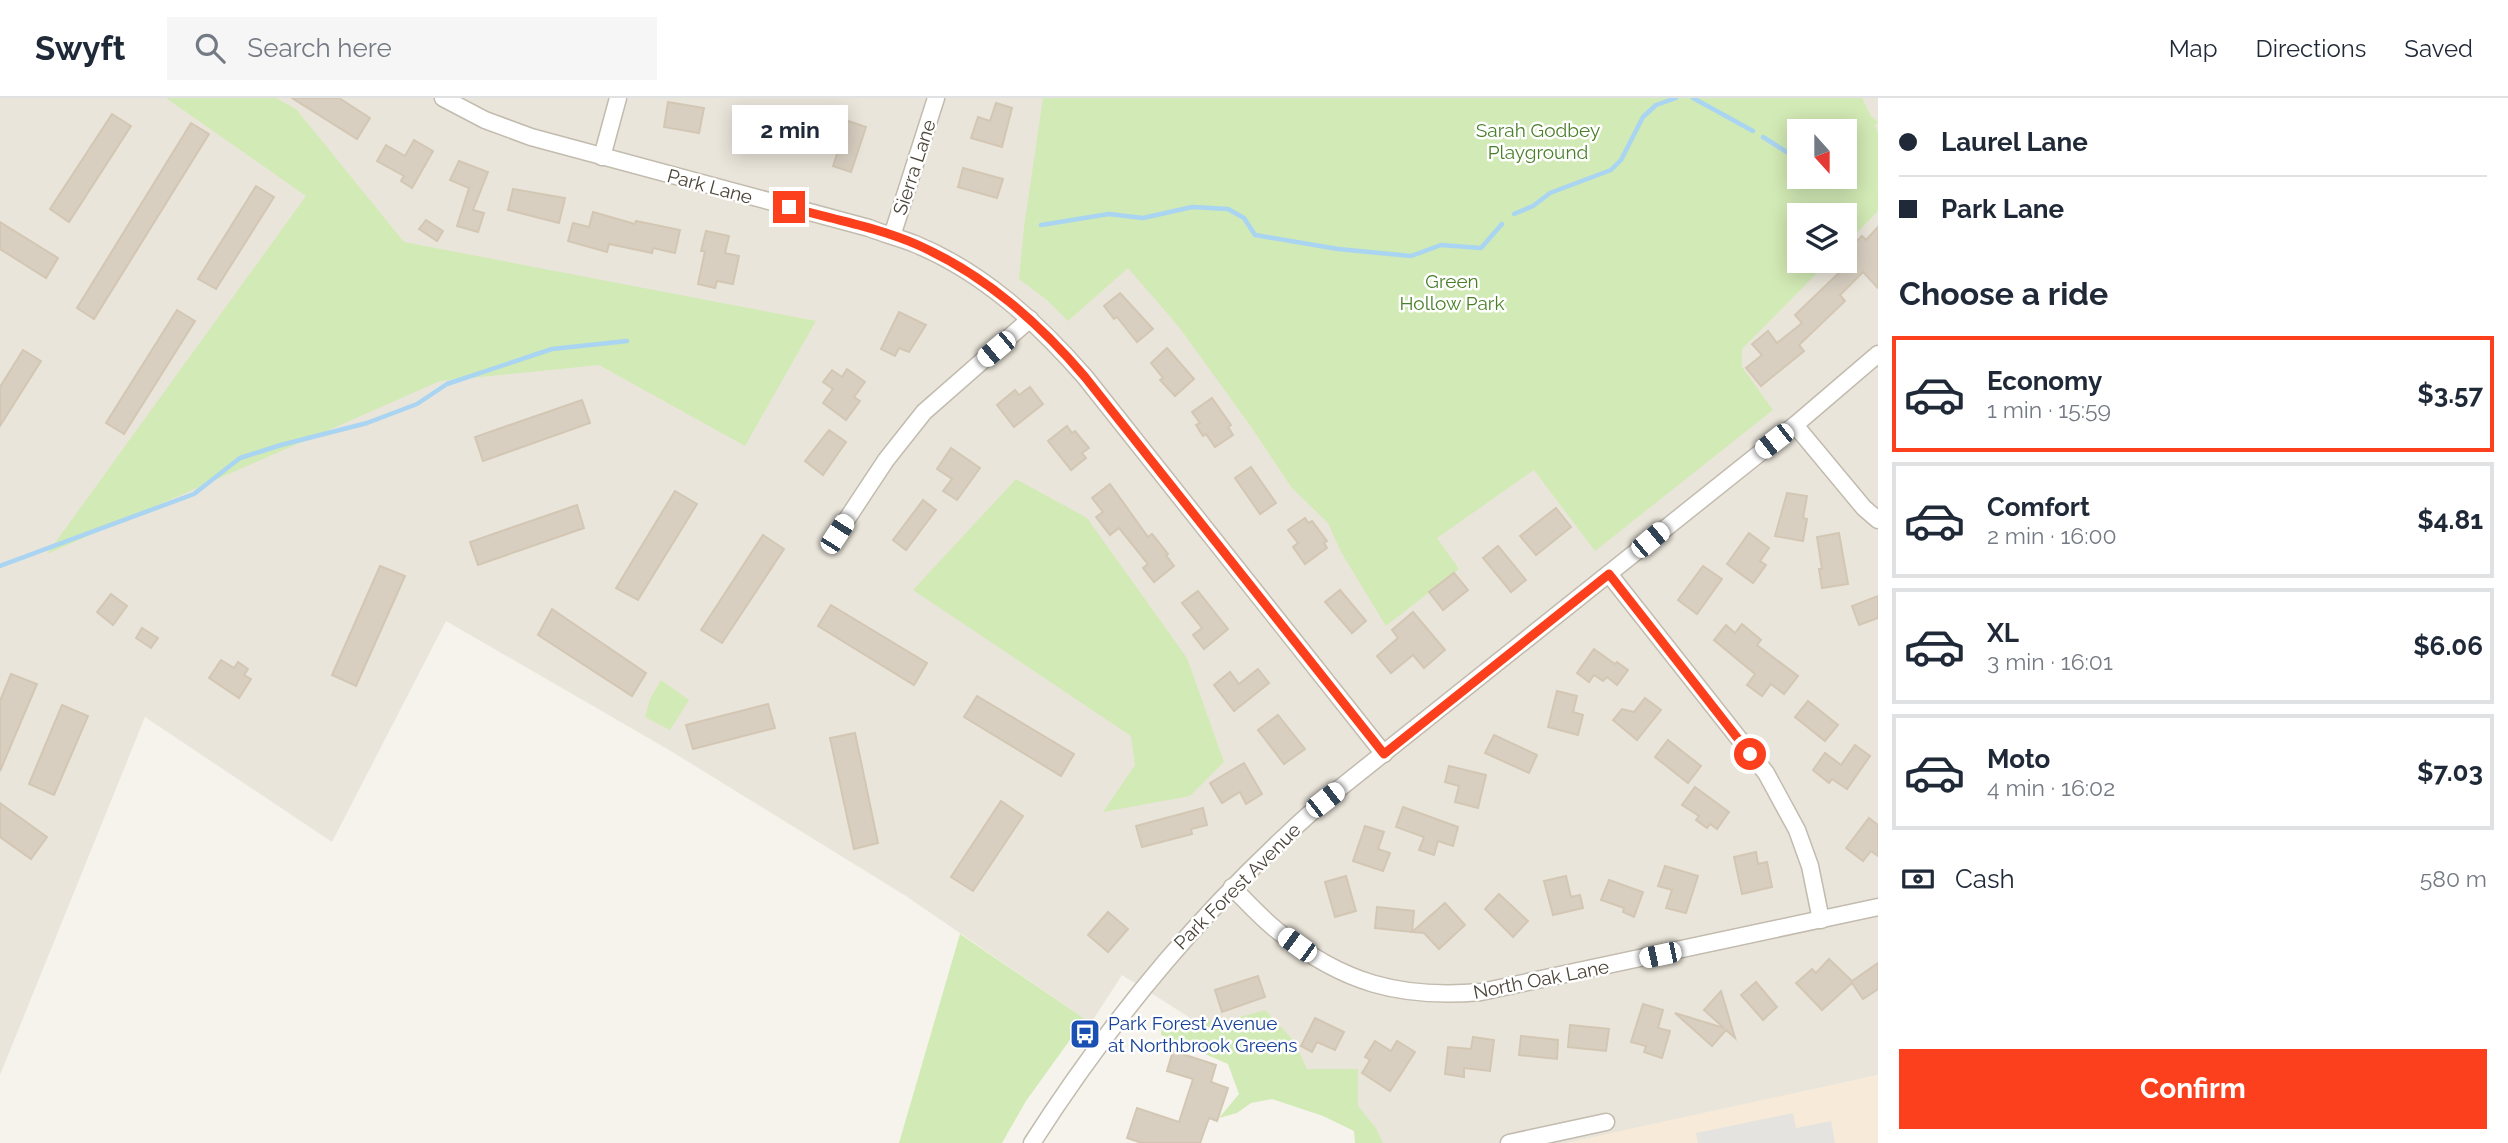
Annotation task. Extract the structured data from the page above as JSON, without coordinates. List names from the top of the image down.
{
  "streets": {
    "street": [
      "Sierra Lane",
      "Park Lane",
      "Park Forest Avenue",
      "North Oak Lane"
    ]
  },
  "crossings": [
    ["Sierra Lane", "Park Lane"],
    ["Park Lane", "Park Forest Avenue"],
    ["Park Forest Avenue", "North Oak Lane"]
  ],
  "parks": ["Sarah Godbey Playground", "Green Hollow Park"],
  "places": {
    "bus stop": ["Park Forest Avenue at Northbrook Greens"]
  },
  "north": "bottom",
  "page": {
    "header": "Swyft",
    "search": "Search here",
    "nav": ["Map", "Directions", "Saved"],
    "banner": ["Laurel Lane", "Park Lane"],
    "bubble": "2 min",
    "heading": "Choose a ride",
    "list": [
      {
        "name": "Economy",
        "note": "1 min · 15:59",
        "value": "$3.57"
      },
      {
        "name": "Comfort",
        "note": "2 min · 16:00",
        "value": "$4.81"
      },
      {
        "name": "XL",
        "note": "3 min · 16:01",
        "value": "$6.06"
      },
      {
        "name": "Moto",
        "note": "4 min · 16:02",
        "value": "$7.03"
      }
    ],
    "pay": ["Cash", "580 m"],
    "buttons": "Confirm"
  }
}
